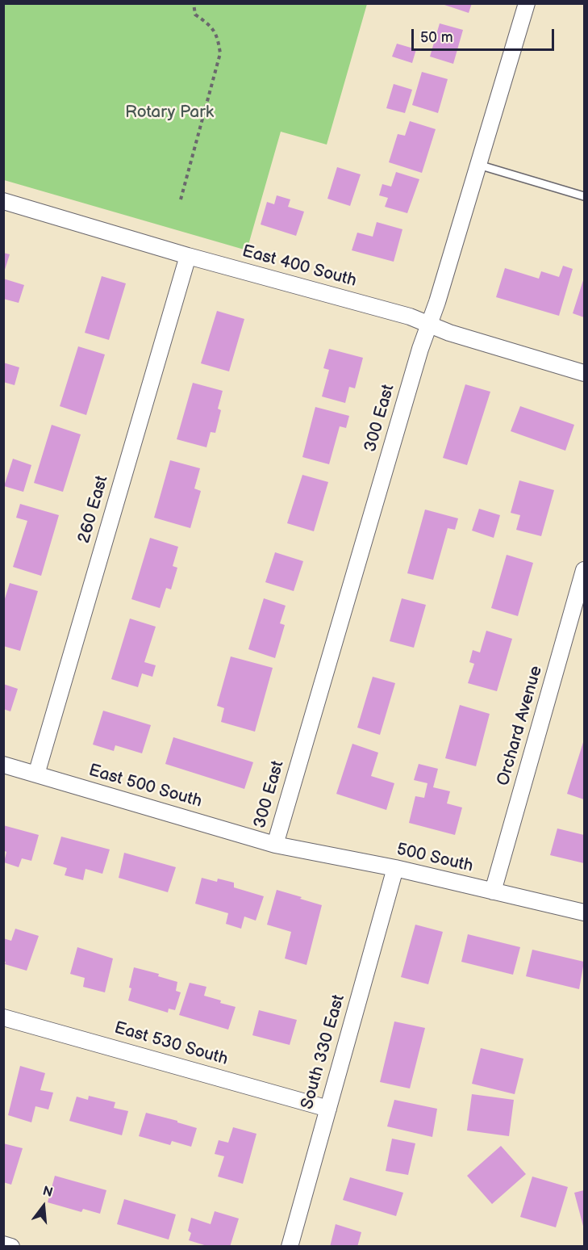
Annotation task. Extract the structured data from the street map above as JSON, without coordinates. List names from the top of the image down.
{
  "streets": {
    "street": [
      "East 400 South",
      "300 East",
      "260 East",
      "Orchard Avenue",
      "East 500 South",
      "500 South",
      "East 530 South",
      "South 330 East"
    ]
  },
  "crossings": [
    ["East 400 South", "300 East"],
    ["East 400 South", "260 East"],
    ["300 East", "East 500 South"],
    ["300 East", "500 South"],
    ["260 East", "East 500 South"],
    ["Orchard Avenue", "500 South"],
    ["East 500 South", "500 South"],
    ["500 South", "South 330 East"],
    ["East 530 South", "South 330 East"]
  ],
  "parks": ["Rotary Park"],
  "scale_bar": "50 m",
  "north": "top"
}
